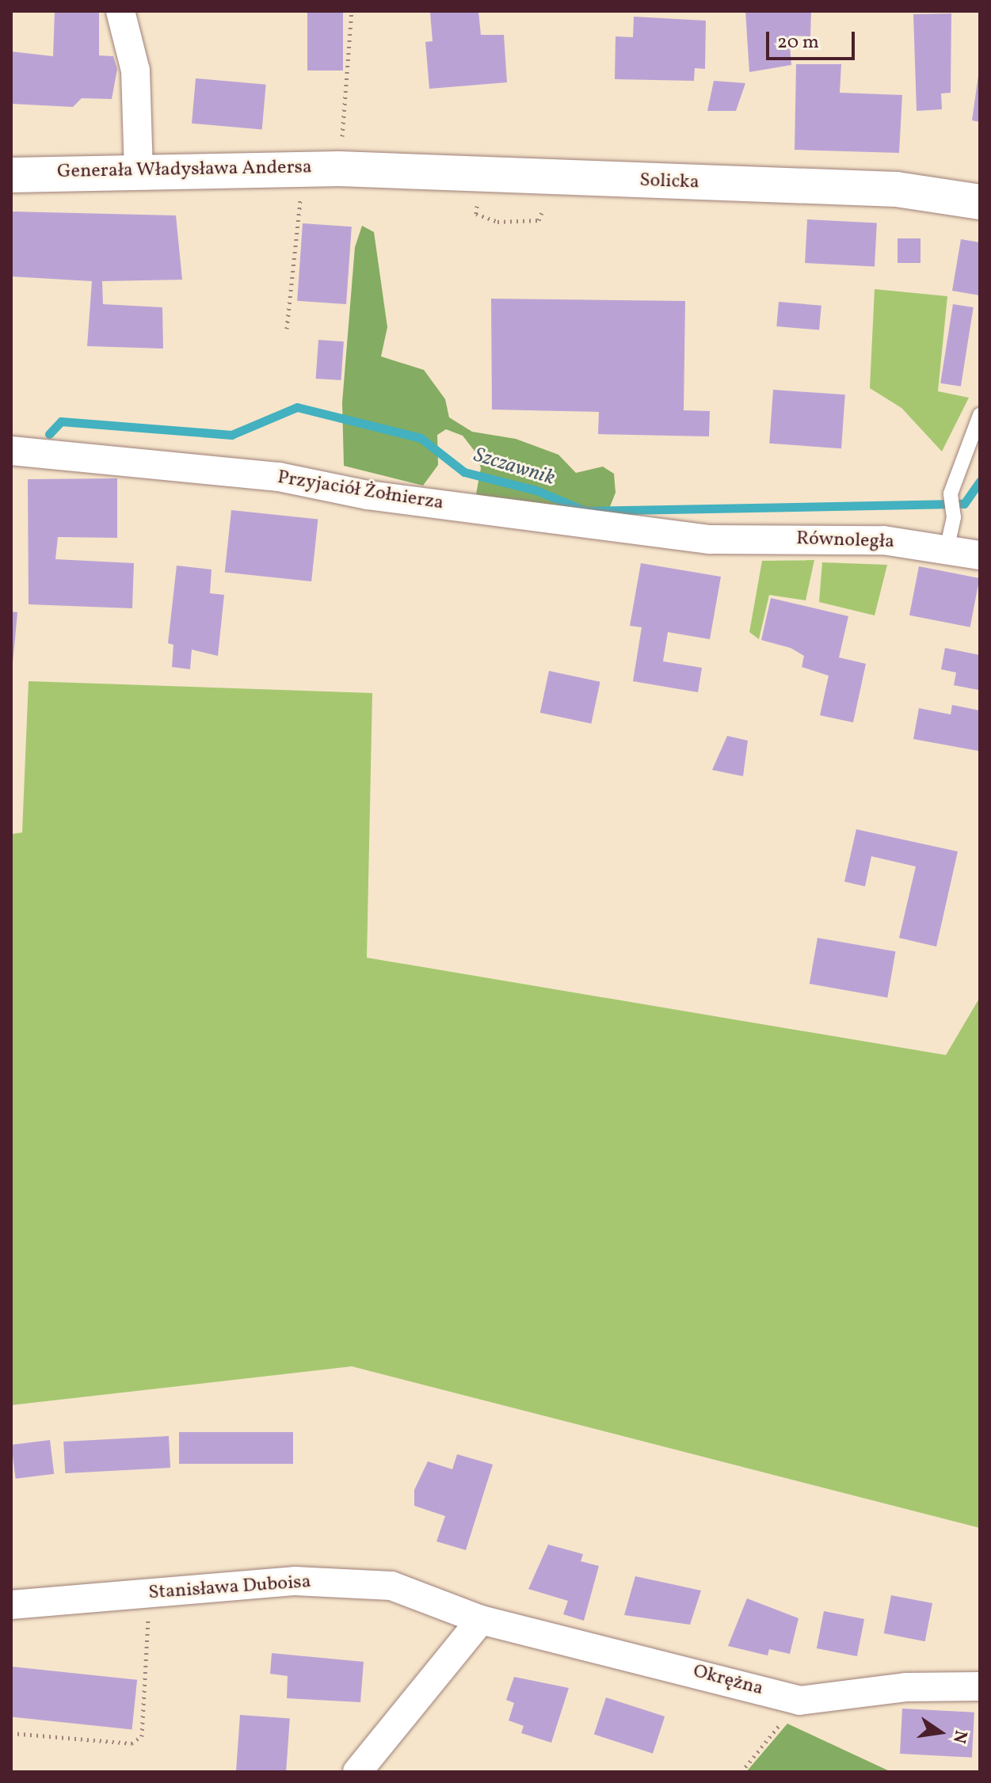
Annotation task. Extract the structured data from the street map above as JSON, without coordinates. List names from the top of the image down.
{
  "streets": {
    "street": [
      "Generała Władysława Andersa",
      "Solicka",
      "Przyjaciół Żołnierza",
      "Równoległa",
      "Stanisława Duboisa",
      "Okrężna"
    ]
  },
  "crossings": [
    ["Generała Władysława Andersa", "Solicka"],
    ["Przyjaciół Żołnierza", "Równoległa"],
    ["Stanisława Duboisa", "Okrężna"]
  ],
  "water": ["Szczawnik"],
  "scale_bar": "20 m",
  "north": "right"
}
